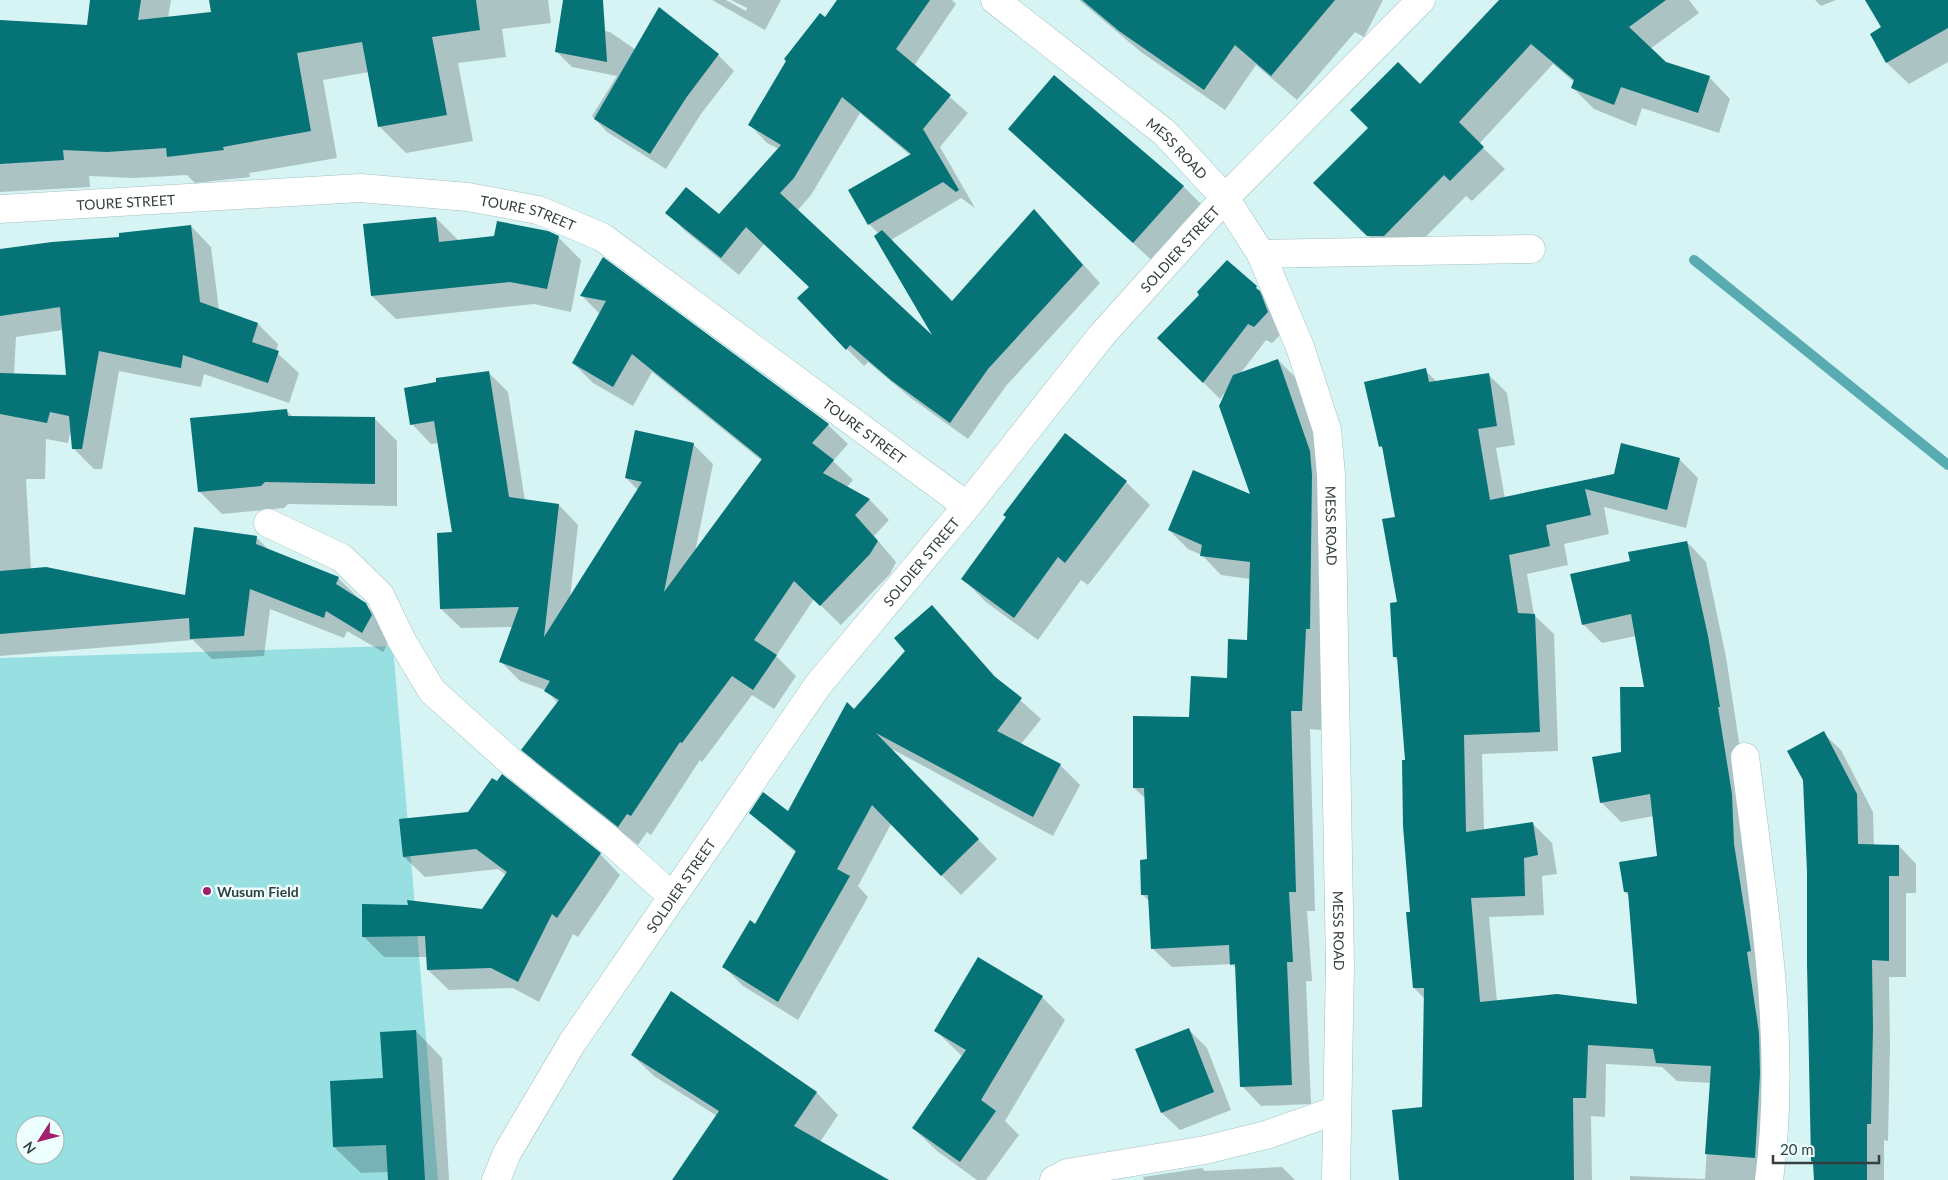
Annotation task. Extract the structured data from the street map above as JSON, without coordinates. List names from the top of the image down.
{
  "streets": {
    "street": ["MESS ROAD", "TOURE STREET", "SOLDIER STREET"]
  },
  "crossings": [
    ["MESS ROAD", "SOLDIER STREET"],
    ["TOURE STREET", "SOLDIER STREET"]
  ],
  "places": ["Wusum Field"],
  "scale_bar": "20 m",
  "north": "bottom left"
}
